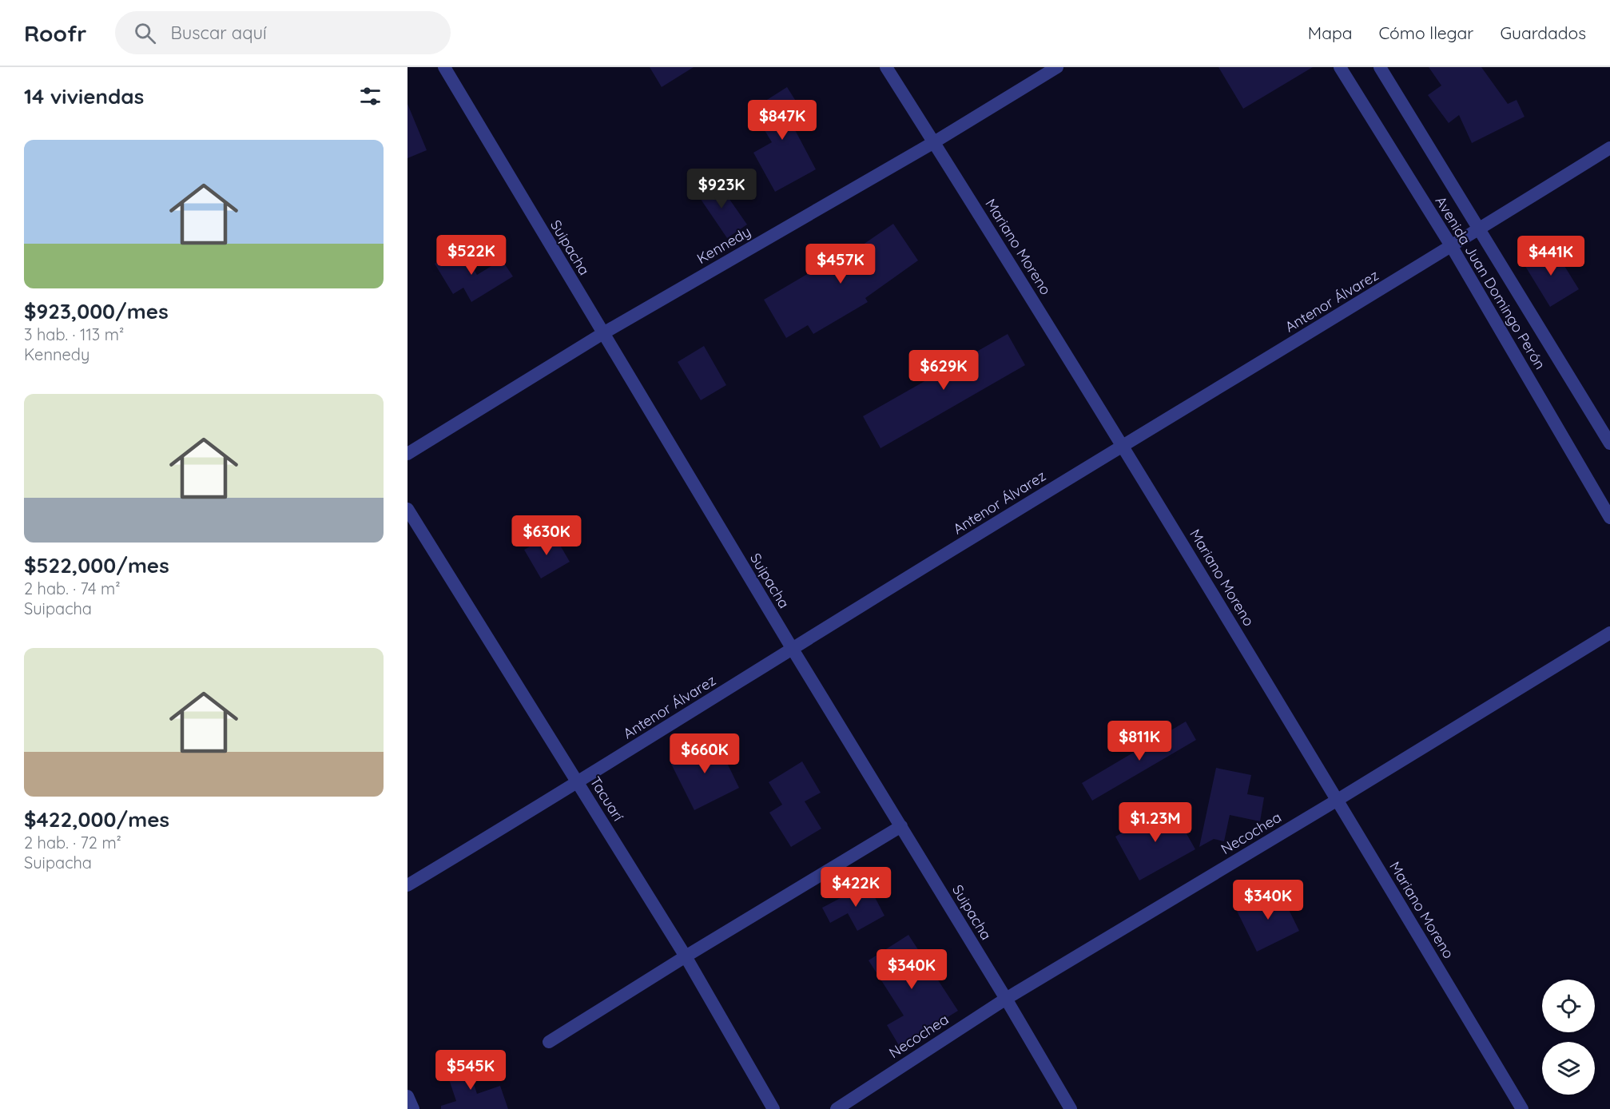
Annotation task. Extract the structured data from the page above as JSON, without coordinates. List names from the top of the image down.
{
  "streets": {
    "street": [
      "Kennedy",
      "Mariano Moreno",
      "Suipacha",
      "Avenida Juan Domingo Perón",
      "Antenor Álvarez",
      "Tacuarí",
      "Necochea"
    ]
  },
  "crossings": [
    ["Kennedy", "Mariano Moreno"],
    ["Kennedy", "Suipacha"],
    ["Mariano Moreno", "Antenor Álvarez"],
    ["Mariano Moreno", "Necochea"],
    ["Suipacha", "Antenor Álvarez"],
    ["Suipacha", "Necochea"],
    ["Avenida Juan Domingo Perón", "Antenor Álvarez"],
    ["Antenor Álvarez", "Tacuarí"]
  ],
  "page": {
    "header": "Roofr",
    "search": "Buscar aquí",
    "nav": ["Mapa", "Cómo llegar", "Guardados"],
    "heading": "14 viviendas",
    "price": [
      "$847K",
      "$923K",
      "$522K",
      "$441K",
      "$457K",
      "$629K",
      "$630K",
      "$811K",
      "$660K",
      "$1.23M",
      "$422K",
      "$340K",
      "$340K",
      "$545K"
    ],
    "list": [
      {
        "name": "$923,000/mes",
        "note": "3 hab. · 113 m² · Kennedy"
      },
      {
        "name": "$522,000/mes",
        "note": "2 hab. · 74 m² · Suipacha"
      },
      {
        "name": "$422,000/mes",
        "note": "2 hab. · 72 m² · Suipacha"
      }
    ]
  }
}
